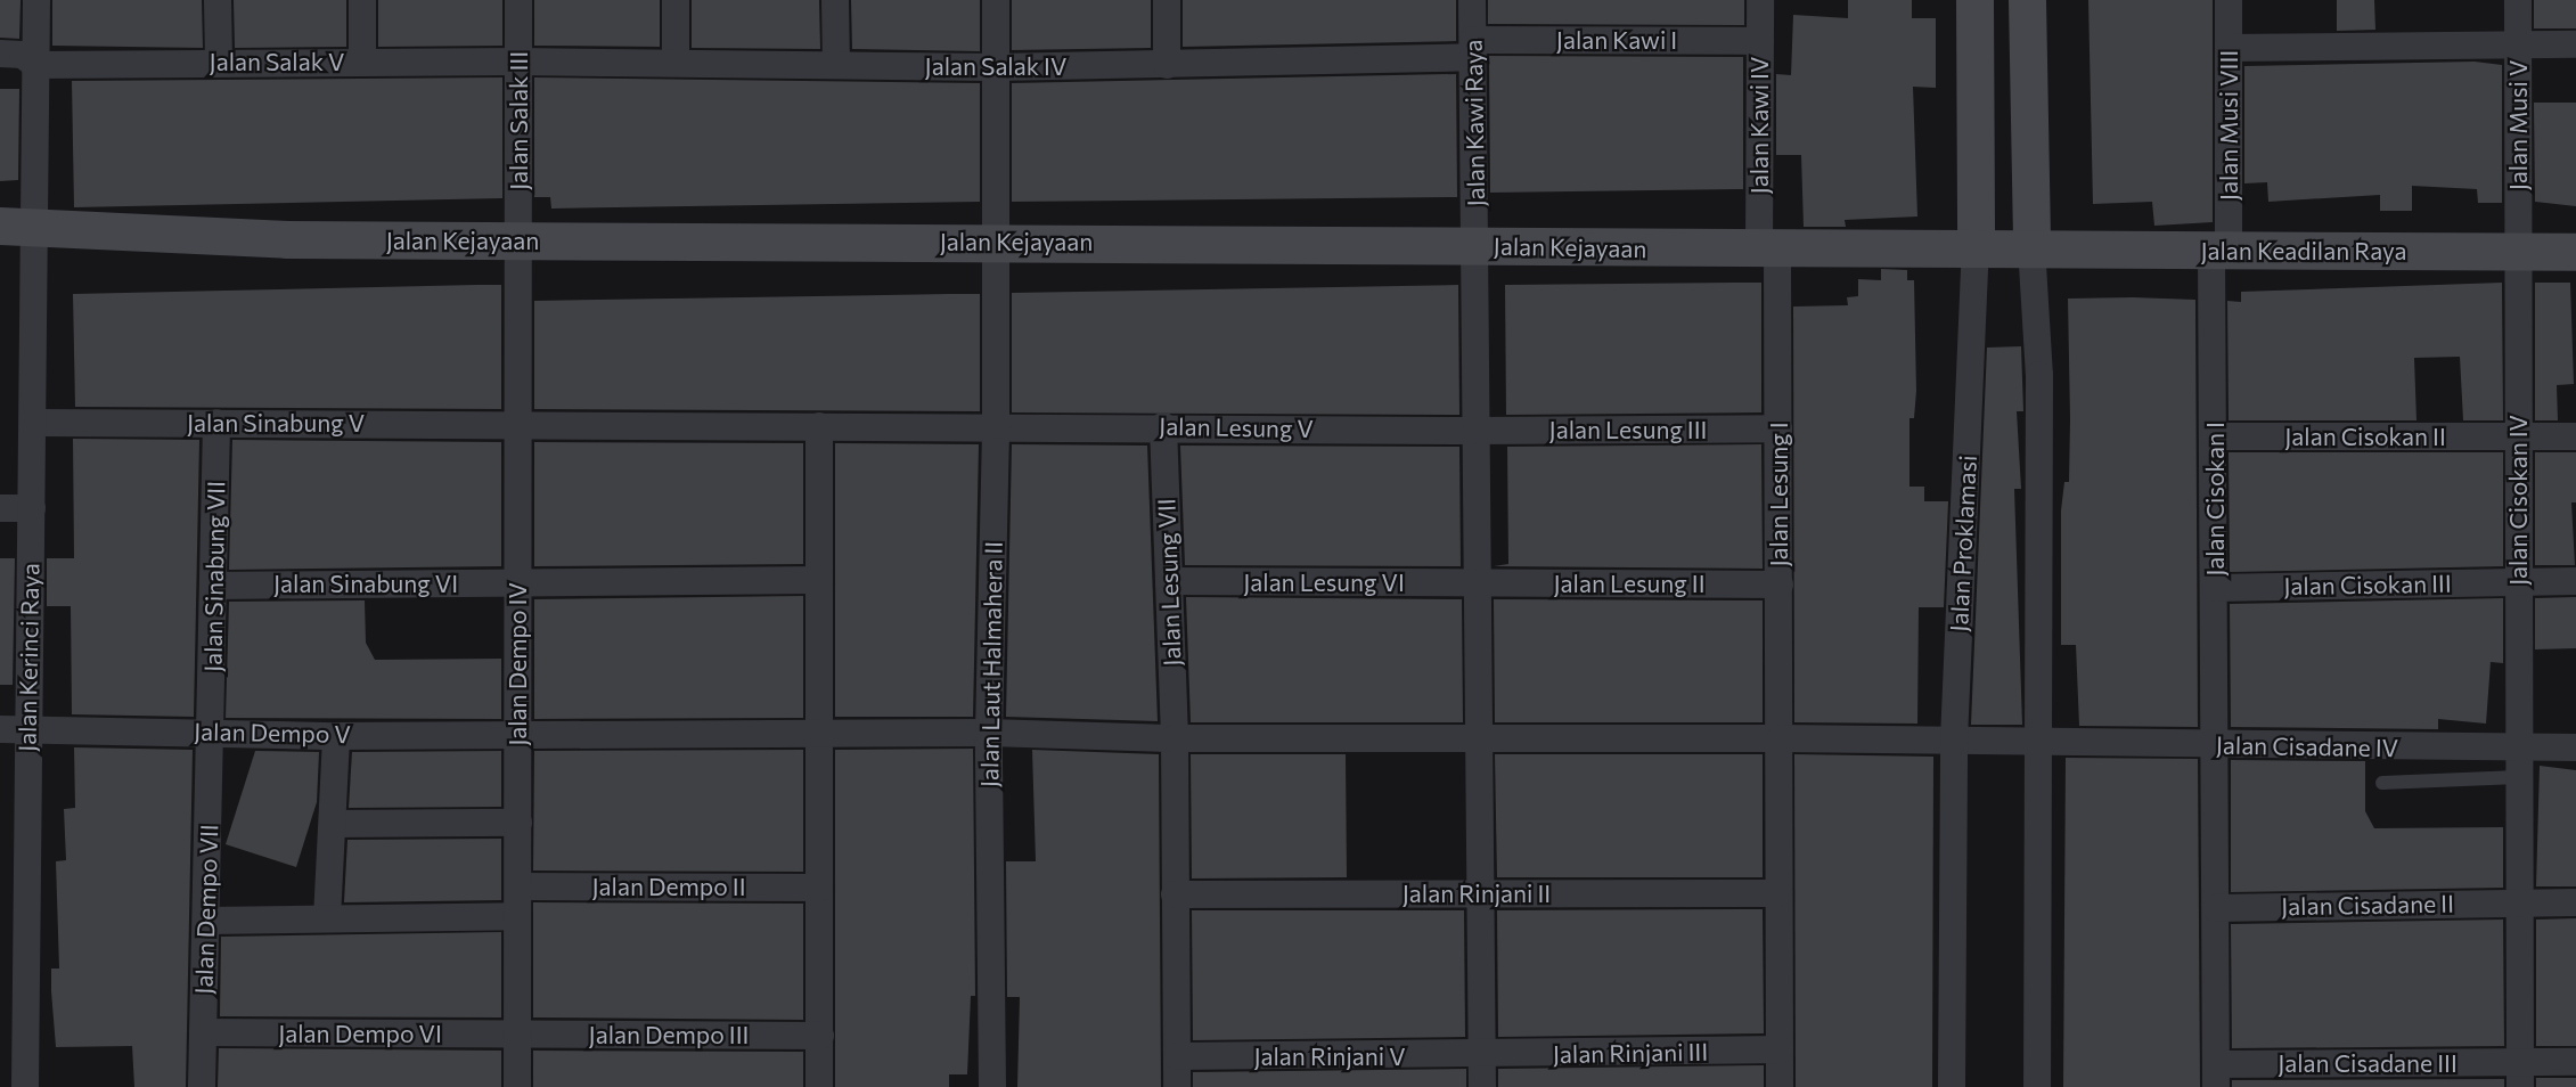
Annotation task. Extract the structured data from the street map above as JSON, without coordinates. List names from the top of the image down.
{
  "streets": {
    "street": [
      "Jalan Kawi I",
      "Jalan Salak V",
      "Jalan Salak IV",
      "Jalan Salak III",
      "Jalan Kawi Raya",
      "Jalan Kawi IV",
      "Jalan Musi VIII",
      "Jalan Musi V",
      "Jalan Kejayaan",
      "Jalan Keadilan Raya",
      "Jalan Sinabung V",
      "Jalan Lesung V",
      "Jalan Lesung III",
      "Jalan Cisokan II",
      "Jalan Lesung I",
      "Jalan Cisokan I",
      "Jalan Cisokan IV",
      "Jalan Proklamasi",
      "Jalan Sinabung VII",
      "Jalan Lesung VII",
      "Jalan Lesung VI",
      "Jalan Sinabung VI",
      "Jalan Lesung II",
      "Jalan Cisokan III",
      "Jalan Kerinci Raya",
      "Jalan Dempo IV",
      "Jalan Laut Halmahera II",
      "Jalan Dempo V",
      "Jalan Cisadane IV",
      "Jalan Dempo II",
      "Jalan Rinjani II",
      "Jalan Cisadane II",
      "Jalan Dempo VII",
      "Jalan Dempo VI",
      "Jalan Dempo III",
      "Jalan Rinjani III",
      "Jalan Rinjani V",
      "Jalan Cisadane III"
    ]
  },
  "crossings": [
    ["Jalan Kawi I", "Jalan Salak IV"],
    ["Jalan Kawi I", "Jalan Kawi Raya"],
    ["Jalan Kawi I", "Jalan Kawi IV"],
    ["Jalan Salak V", "Jalan Salak IV"],
    ["Jalan Salak V", "Jalan Salak III"],
    ["Jalan Salak V", "Jalan Kerinci Raya"],
    ["Jalan Salak IV", "Jalan Salak III"],
    ["Jalan Salak IV", "Jalan Kawi Raya"],
    ["Jalan Salak IV", "Jalan Laut Halmahera II"],
    ["Jalan Salak III", "Jalan Kejayaan"],
    ["Jalan Salak III", "Jalan Dempo IV"],
    ["Jalan Kawi Raya", "Jalan Kejayaan"],
    ["Jalan Kawi Raya", "Jalan Lesung V"],
    ["Jalan Kawi Raya", "Jalan Lesung III"],
    ["Jalan Kawi Raya", "Jalan Lesung VI"],
    ["Jalan Kawi Raya", "Jalan Lesung II"],
    ["Jalan Kawi Raya", "Jalan Cisadane IV"],
    ["Jalan Kawi Raya", "Jalan Rinjani II"],
    ["Jalan Kawi Raya", "Jalan Rinjani III"],
    ["Jalan Kawi Raya", "Jalan Rinjani V"],
    ["Jalan Kawi IV", "Jalan Kejayaan"],
    ["Jalan Kawi IV", "Jalan Lesung I"],
    ["Jalan Musi VIII", "Jalan Keadilan Raya"],
    ["Jalan Musi VIII", "Jalan Cisokan I"],
    ["Jalan Musi V", "Jalan Keadilan Raya"],
    ["Jalan Musi V", "Jalan Cisokan IV"],
    ["Jalan Kejayaan", "Jalan Keadilan Raya"],
    ["Jalan Kejayaan", "Jalan Lesung I"],
    ["Jalan Kejayaan", "Jalan Proklamasi"],
    ["Jalan Kejayaan", "Jalan Kerinci Raya"],
    ["Jalan Kejayaan", "Jalan Dempo IV"],
    ["Jalan Kejayaan", "Jalan Laut Halmahera II"],
    ["Jalan Keadilan Raya", "Jalan Cisokan I"],
    ["Jalan Keadilan Raya", "Jalan Cisokan IV"],
    ["Jalan Sinabung V", "Jalan Lesung V"],
    ["Jalan Sinabung V", "Jalan Sinabung VII"],
    ["Jalan Sinabung V", "Jalan Kerinci Raya"],
    ["Jalan Sinabung V", "Jalan Dempo IV"],
    ["Jalan Lesung V", "Jalan Lesung III"],
    ["Jalan Lesung V", "Jalan Lesung VII"],
    ["Jalan Lesung V", "Jalan Laut Halmahera II"],
    ["Jalan Lesung III", "Jalan Lesung I"],
    ["Jalan Cisokan II", "Jalan Cisokan I"],
    ["Jalan Cisokan II", "Jalan Cisokan IV"],
    ["Jalan Lesung I", "Jalan Lesung II"],
    ["Jalan Lesung I", "Jalan Cisadane IV"],
    ["Jalan Lesung I", "Jalan Rinjani II"],
    ["Jalan Lesung I", "Jalan Rinjani III"],
    ["Jalan Cisokan I", "Jalan Cisokan III"],
    ["Jalan Cisokan I", "Jalan Cisadane IV"],
    ["Jalan Cisokan I", "Jalan Cisadane II"],
    ["Jalan Cisokan I", "Jalan Cisadane III"],
    ["Jalan Cisokan IV", "Jalan Cisokan III"],
    ["Jalan Cisokan IV", "Jalan Cisadane IV"],
    ["Jalan Cisokan IV", "Jalan Cisadane II"],
    ["Jalan Cisokan IV", "Jalan Cisadane III"],
    ["Jalan Proklamasi", "Jalan Cisadane IV"],
    ["Jalan Sinabung VII", "Jalan Sinabung VI"],
    ["Jalan Sinabung VII", "Jalan Dempo V"],
    ["Jalan Sinabung VII", "Jalan Dempo VII"],
    ["Jalan Lesung VII", "Jalan Lesung VI"],
    ["Jalan Lesung VII", "Jalan Dempo V"],
    ["Jalan Lesung VII", "Jalan Cisadane IV"],
    ["Jalan Lesung VII", "Jalan Rinjani II"],
    ["Jalan Lesung VII", "Jalan Rinjani V"],
    ["Jalan Lesung VI", "Jalan Lesung II"],
    ["Jalan Sinabung VI", "Jalan Dempo IV"],
    ["Jalan Kerinci Raya", "Jalan Dempo V"],
    ["Jalan Dempo IV", "Jalan Dempo V"],
    ["Jalan Dempo IV", "Jalan Dempo II"],
    ["Jalan Dempo IV", "Jalan Dempo VI"],
    ["Jalan Dempo IV", "Jalan Dempo III"],
    ["Jalan Laut Halmahera II", "Jalan Dempo V"],
    ["Jalan Dempo V", "Jalan Cisadane IV"],
    ["Jalan Dempo V", "Jalan Dempo VII"],
    ["Jalan Dempo VII", "Jalan Dempo VI"],
    ["Jalan Dempo VI", "Jalan Dempo III"],
    ["Jalan Rinjani III", "Jalan Rinjani V"]
  ]
}
